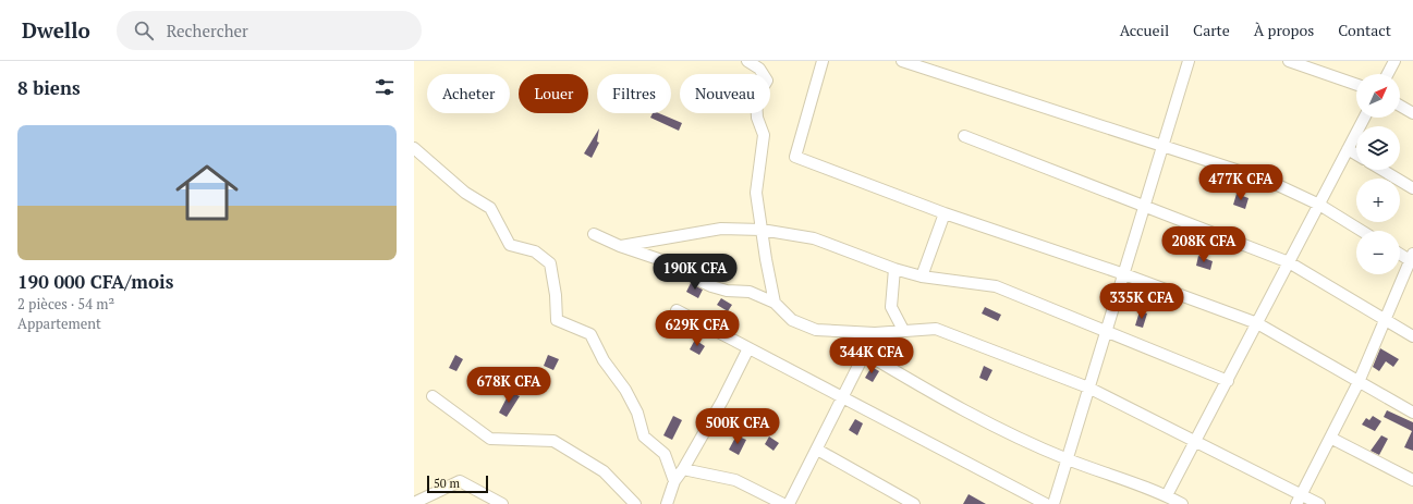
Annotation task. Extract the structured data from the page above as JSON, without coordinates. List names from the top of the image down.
{
  "scale_bar": "50 m",
  "north": "top right",
  "page": {
    "header": "Dwello",
    "search": "Rechercher",
    "nav": [
      "Accueil",
      "Carte",
      "À propos",
      "Contact"
    ],
    "heading": "8 biens",
    "map_buttons": ["+", "−"],
    "chip": [
      "Acheter",
      "Louer",
      "Filtres",
      "Nouveau"
    ],
    "list": [
      {
        "name": "190 000 CFA/mois",
        "note": "2 pièces · 54 m² · Appartement"
      }
    ],
    "price": [
      "477K CFA",
      "208K CFA",
      "190K CFA",
      "335K CFA",
      "629K CFA",
      "344K CFA",
      "678K CFA",
      "500K CFA"
    ],
    "scale": "50 m"
  }
}
